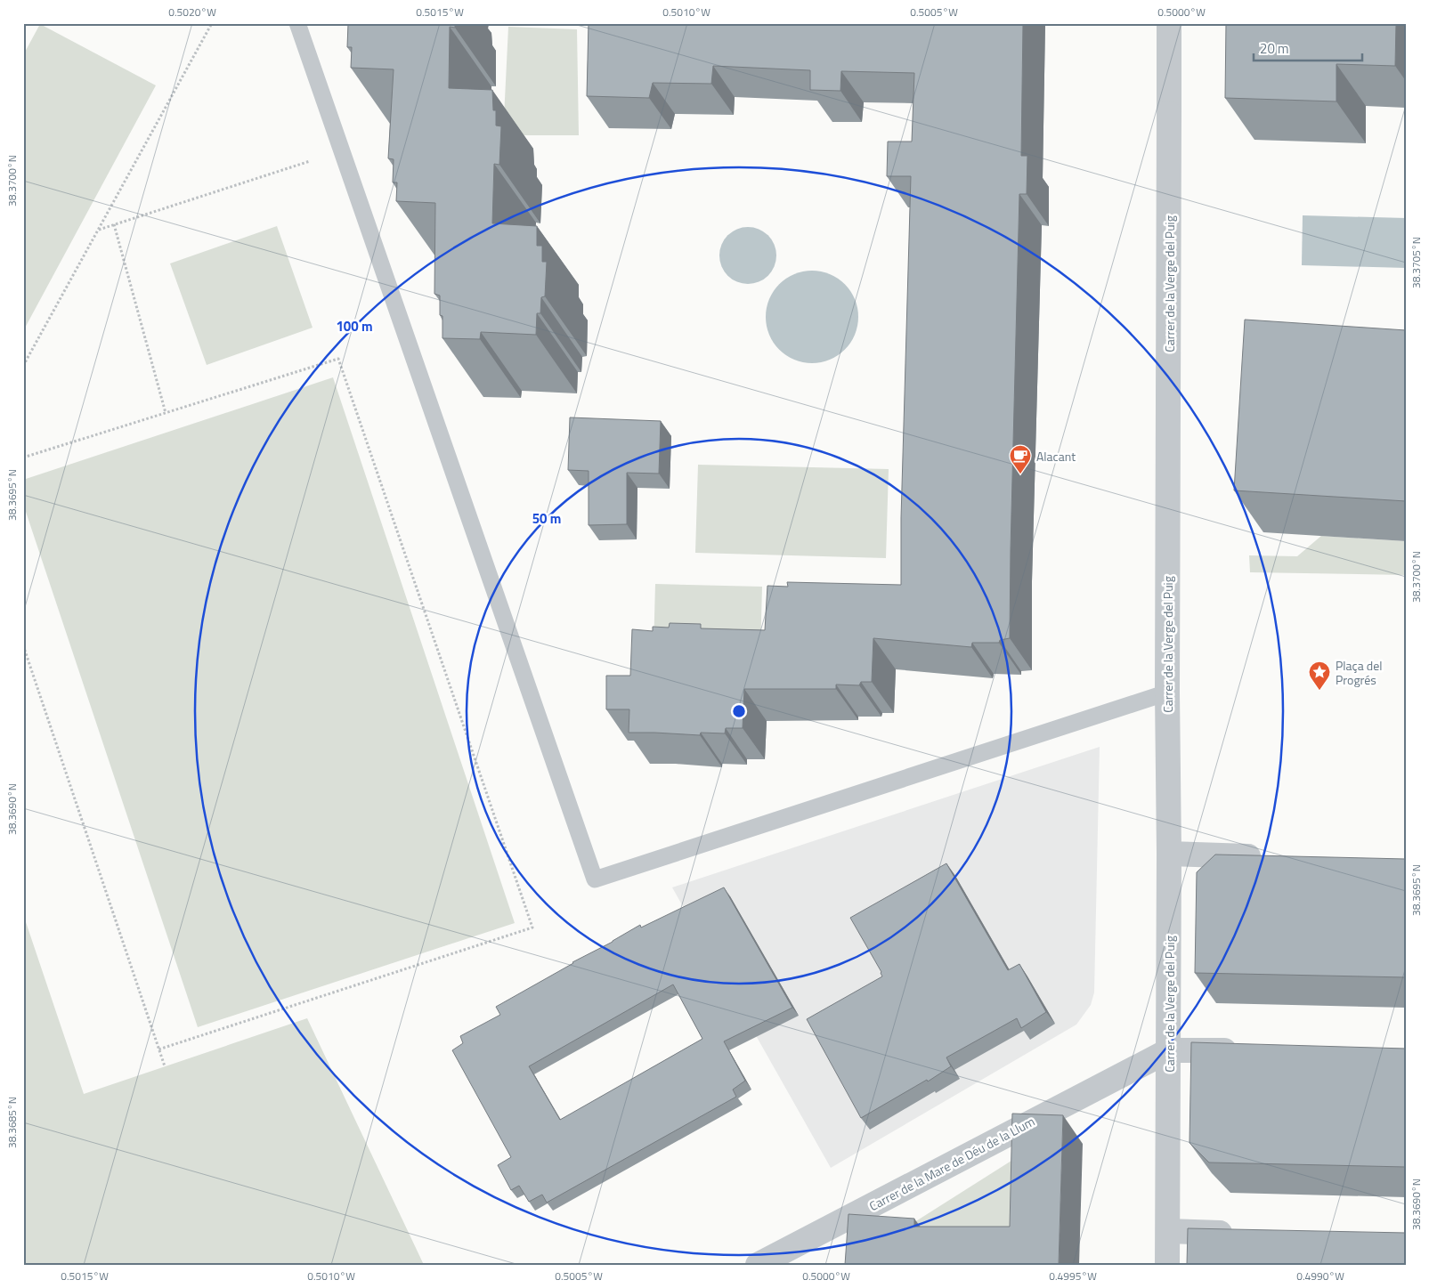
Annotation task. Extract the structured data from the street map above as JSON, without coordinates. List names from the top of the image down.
{
  "streets": {
    "street": ["Carrer de la Verge del Puig", "Carrer de la Mare de Déu de la Llum"]
  },
  "crossings": [
    ["Carrer de la Verge del Puig", "Carrer de la Mare de Déu de la Llum"]
  ],
  "places": {
    "cafe": ["Alacant"],
    "place": ["Plaça del Progrés"]
  },
  "scale_bar": "20 m",
  "coordinates": [
    "0.5020°W",
    "0.5015°W",
    "0.5010°W",
    "0.5005°W",
    "0.5000°W",
    "38.3700°N",
    "38.3705°N",
    "38.3695°N",
    "38.3690°N",
    "38.3685°N",
    "0.4995°W",
    "0.4990°W"
  ],
  "rings": ["100 m", "50 m"]
}
